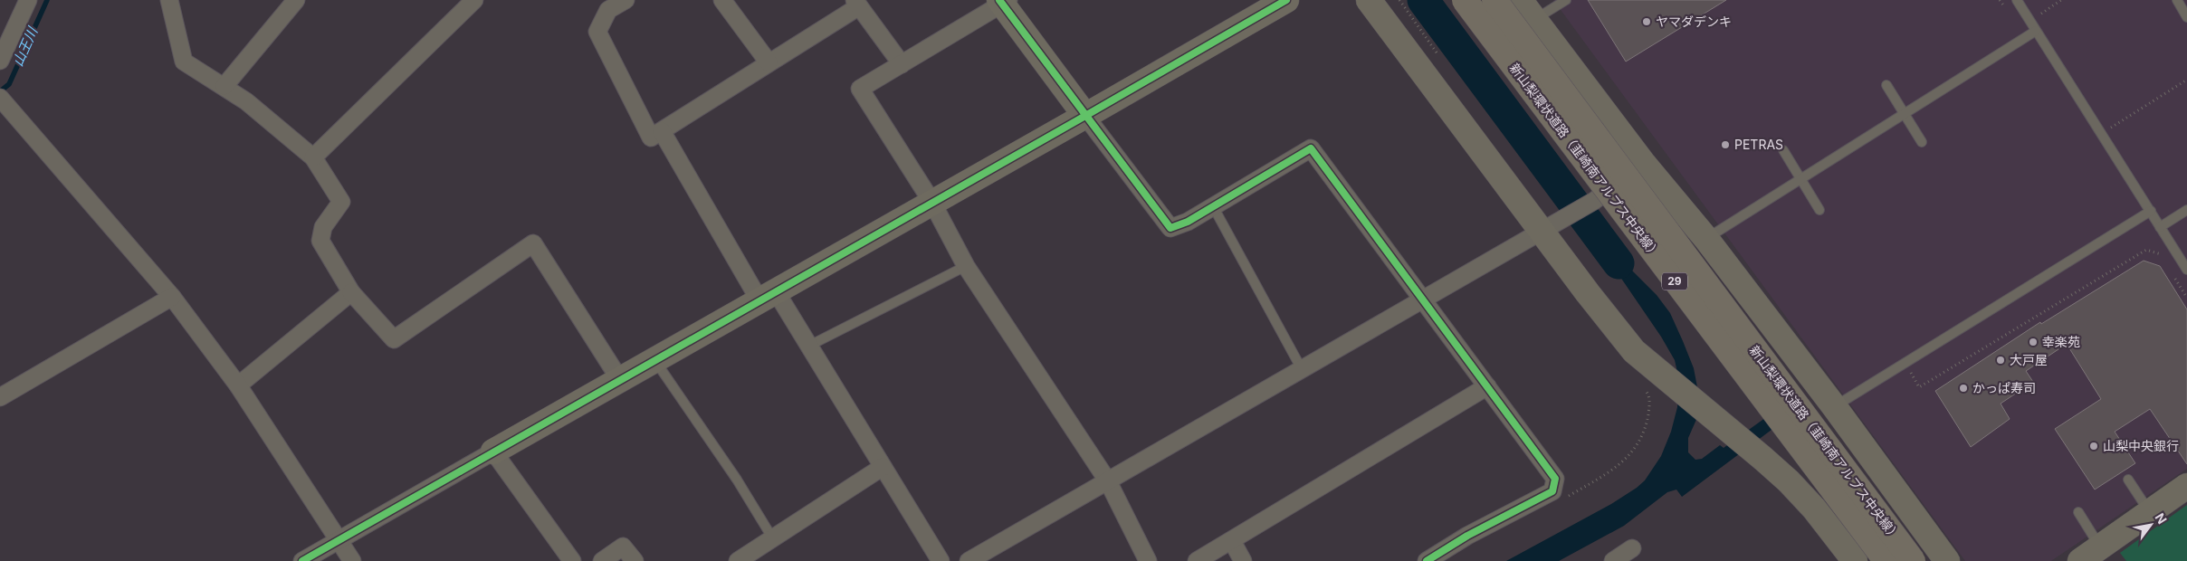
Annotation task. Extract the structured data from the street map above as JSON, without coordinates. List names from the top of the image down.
{
  "streets": {
    "highway": ["新山梨環状道路（韮崎南アルプス中央線）", "29"]
  },
  "water": ["山王川"],
  "places": [
    "ヤマダデンキ",
    "PETRAS",
    "幸楽苑",
    "大戸屋",
    "かっぱ寿司",
    "山梨中央銀行"
  ],
  "north": "top right"
}
